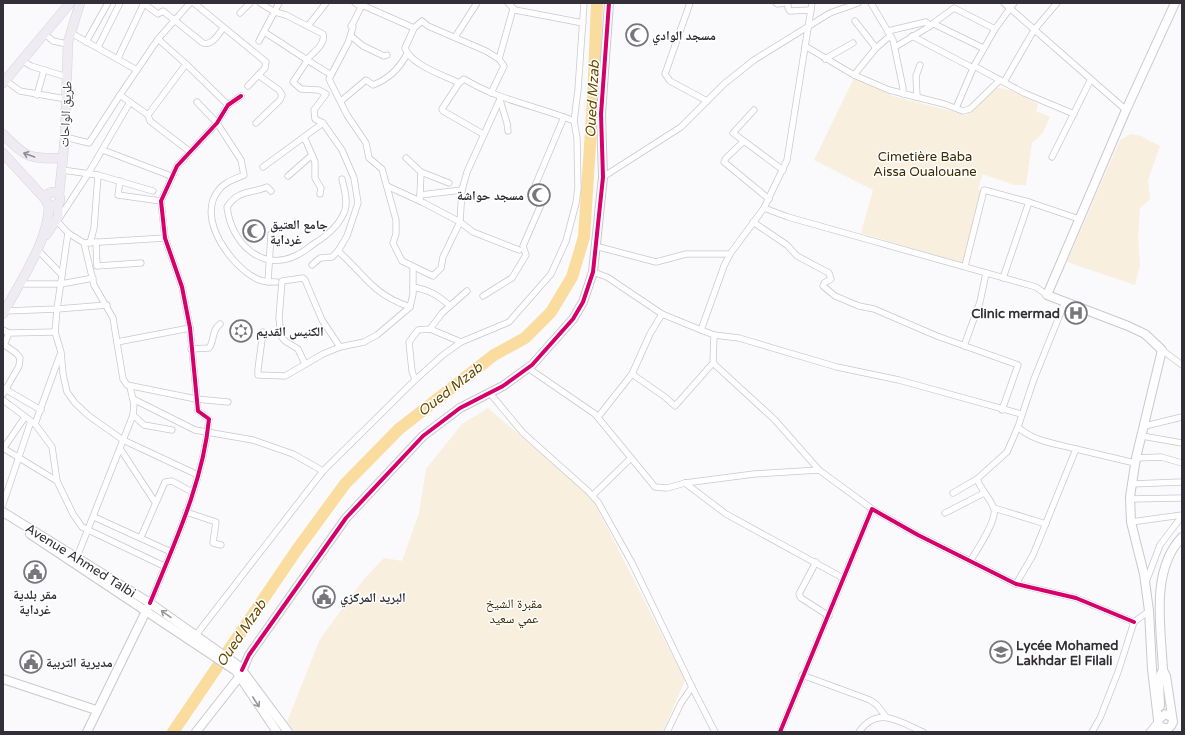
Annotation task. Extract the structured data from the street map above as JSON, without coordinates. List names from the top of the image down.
{
  "streets": {
    "main road": ["طريق الواحات", "Avenue Ahmed Talbi"]
  },
  "water": ["Oued Mzab"],
  "parks": ["Cimetière Baba Aissa Oualouane", "مقبرة الشيخ عمي سعيد"],
  "places": {
    "mosque": ["مسجد الوادي", "مسجد حواشة", "جامع العتيق غرداية"],
    "hospital": ["Clinic mermad"],
    "synagogue": ["الكنيس القديم"],
    "public building": ["مقر بلدية غرداية", "البريد المركزي", "مديرية التربية"],
    "school or university": ["Lycée Mohamed Lakhdar El Filali"]
  }
}
